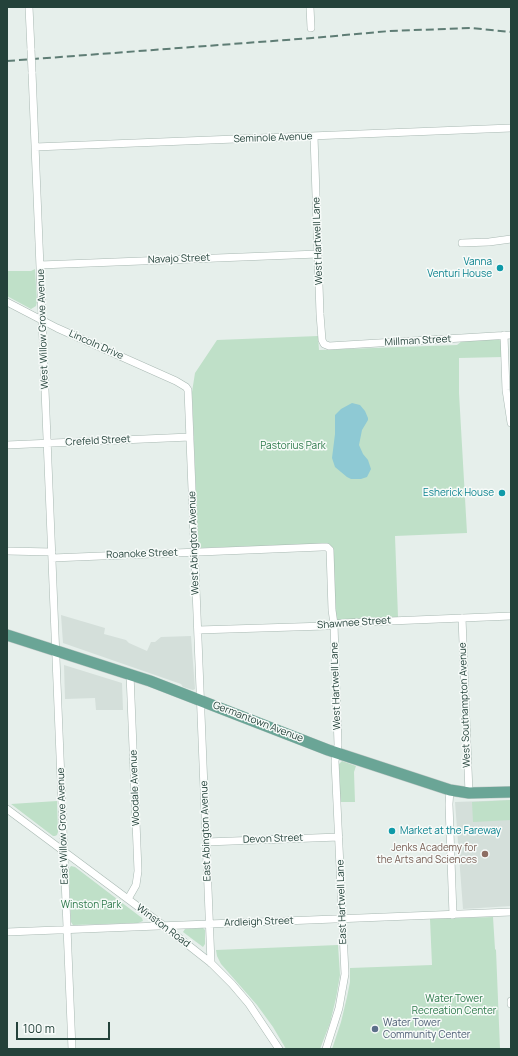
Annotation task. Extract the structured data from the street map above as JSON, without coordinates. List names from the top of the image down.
{
  "streets": {
    "main road": ["Germantown Avenue"],
    "street": [
      "Seminole Avenue",
      "West Hartwell Lane",
      "Navajo Street",
      "West Willow Grove Avenue",
      "Millman Street",
      "Lincoln Drive",
      "Crefeld Street",
      "West Abington Avenue",
      "Roanoke Street",
      "Shawnee Street",
      "West Southampton Avenue",
      "Woodale Avenue",
      "East Willow Grove Avenue",
      "East Abington Avenue",
      "Devon Street",
      "East Hartwell Lane",
      "Ardleigh Street",
      "Winston Road"
    ]
  },
  "crossings": [
    ["Seminole Avenue", "West Hartwell Lane"],
    ["Seminole Avenue", "West Willow Grove Avenue"],
    ["West Hartwell Lane", "Navajo Street"],
    ["West Hartwell Lane", "Millman Street"],
    ["West Hartwell Lane", "Roanoke Street"],
    ["West Hartwell Lane", "Shawnee Street"],
    ["West Hartwell Lane", "Germantown Avenue"],
    ["West Hartwell Lane", "East Hartwell Lane"],
    ["Navajo Street", "West Willow Grove Avenue"],
    ["West Willow Grove Avenue", "Lincoln Drive"],
    ["West Willow Grove Avenue", "Crefeld Street"],
    ["West Willow Grove Avenue", "Roanoke Street"],
    ["West Willow Grove Avenue", "Germantown Avenue"],
    ["West Willow Grove Avenue", "East Willow Grove Avenue"],
    ["Lincoln Drive", "West Abington Avenue"],
    ["Crefeld Street", "West Abington Avenue"],
    ["West Abington Avenue", "Roanoke Street"],
    ["West Abington Avenue", "Shawnee Street"],
    ["West Abington Avenue", "Germantown Avenue"],
    ["West Abington Avenue", "East Abington Avenue"],
    ["Shawnee Street", "West Southampton Avenue"],
    ["West Southampton Avenue", "Germantown Avenue"],
    ["Germantown Avenue", "Woodale Avenue"],
    ["Germantown Avenue", "East Willow Grove Avenue"],
    ["Germantown Avenue", "East Abington Avenue"],
    ["Germantown Avenue", "East Hartwell Lane"],
    ["Woodale Avenue", "Winston Road"],
    ["East Willow Grove Avenue", "Ardleigh Street"],
    ["East Willow Grove Avenue", "Winston Road"],
    ["East Abington Avenue", "Devon Street"],
    ["East Abington Avenue", "Ardleigh Street"],
    ["East Abington Avenue", "Winston Road"],
    ["Devon Street", "East Hartwell Lane"],
    ["East Hartwell Lane", "Ardleigh Street"],
    ["Ardleigh Street", "Winston Road"]
  ],
  "parks": ["Pastorius Park", "Winston Park", "Water Tower Recreation Center"],
  "places": [
    "Vanna Venturi House",
    "Esherick House",
    "Market at the Fareway",
    "Jenks Academy for the Arts and Sciences",
    "Water Tower Community Center"
  ],
  "scale_bar": "100 m"
}
